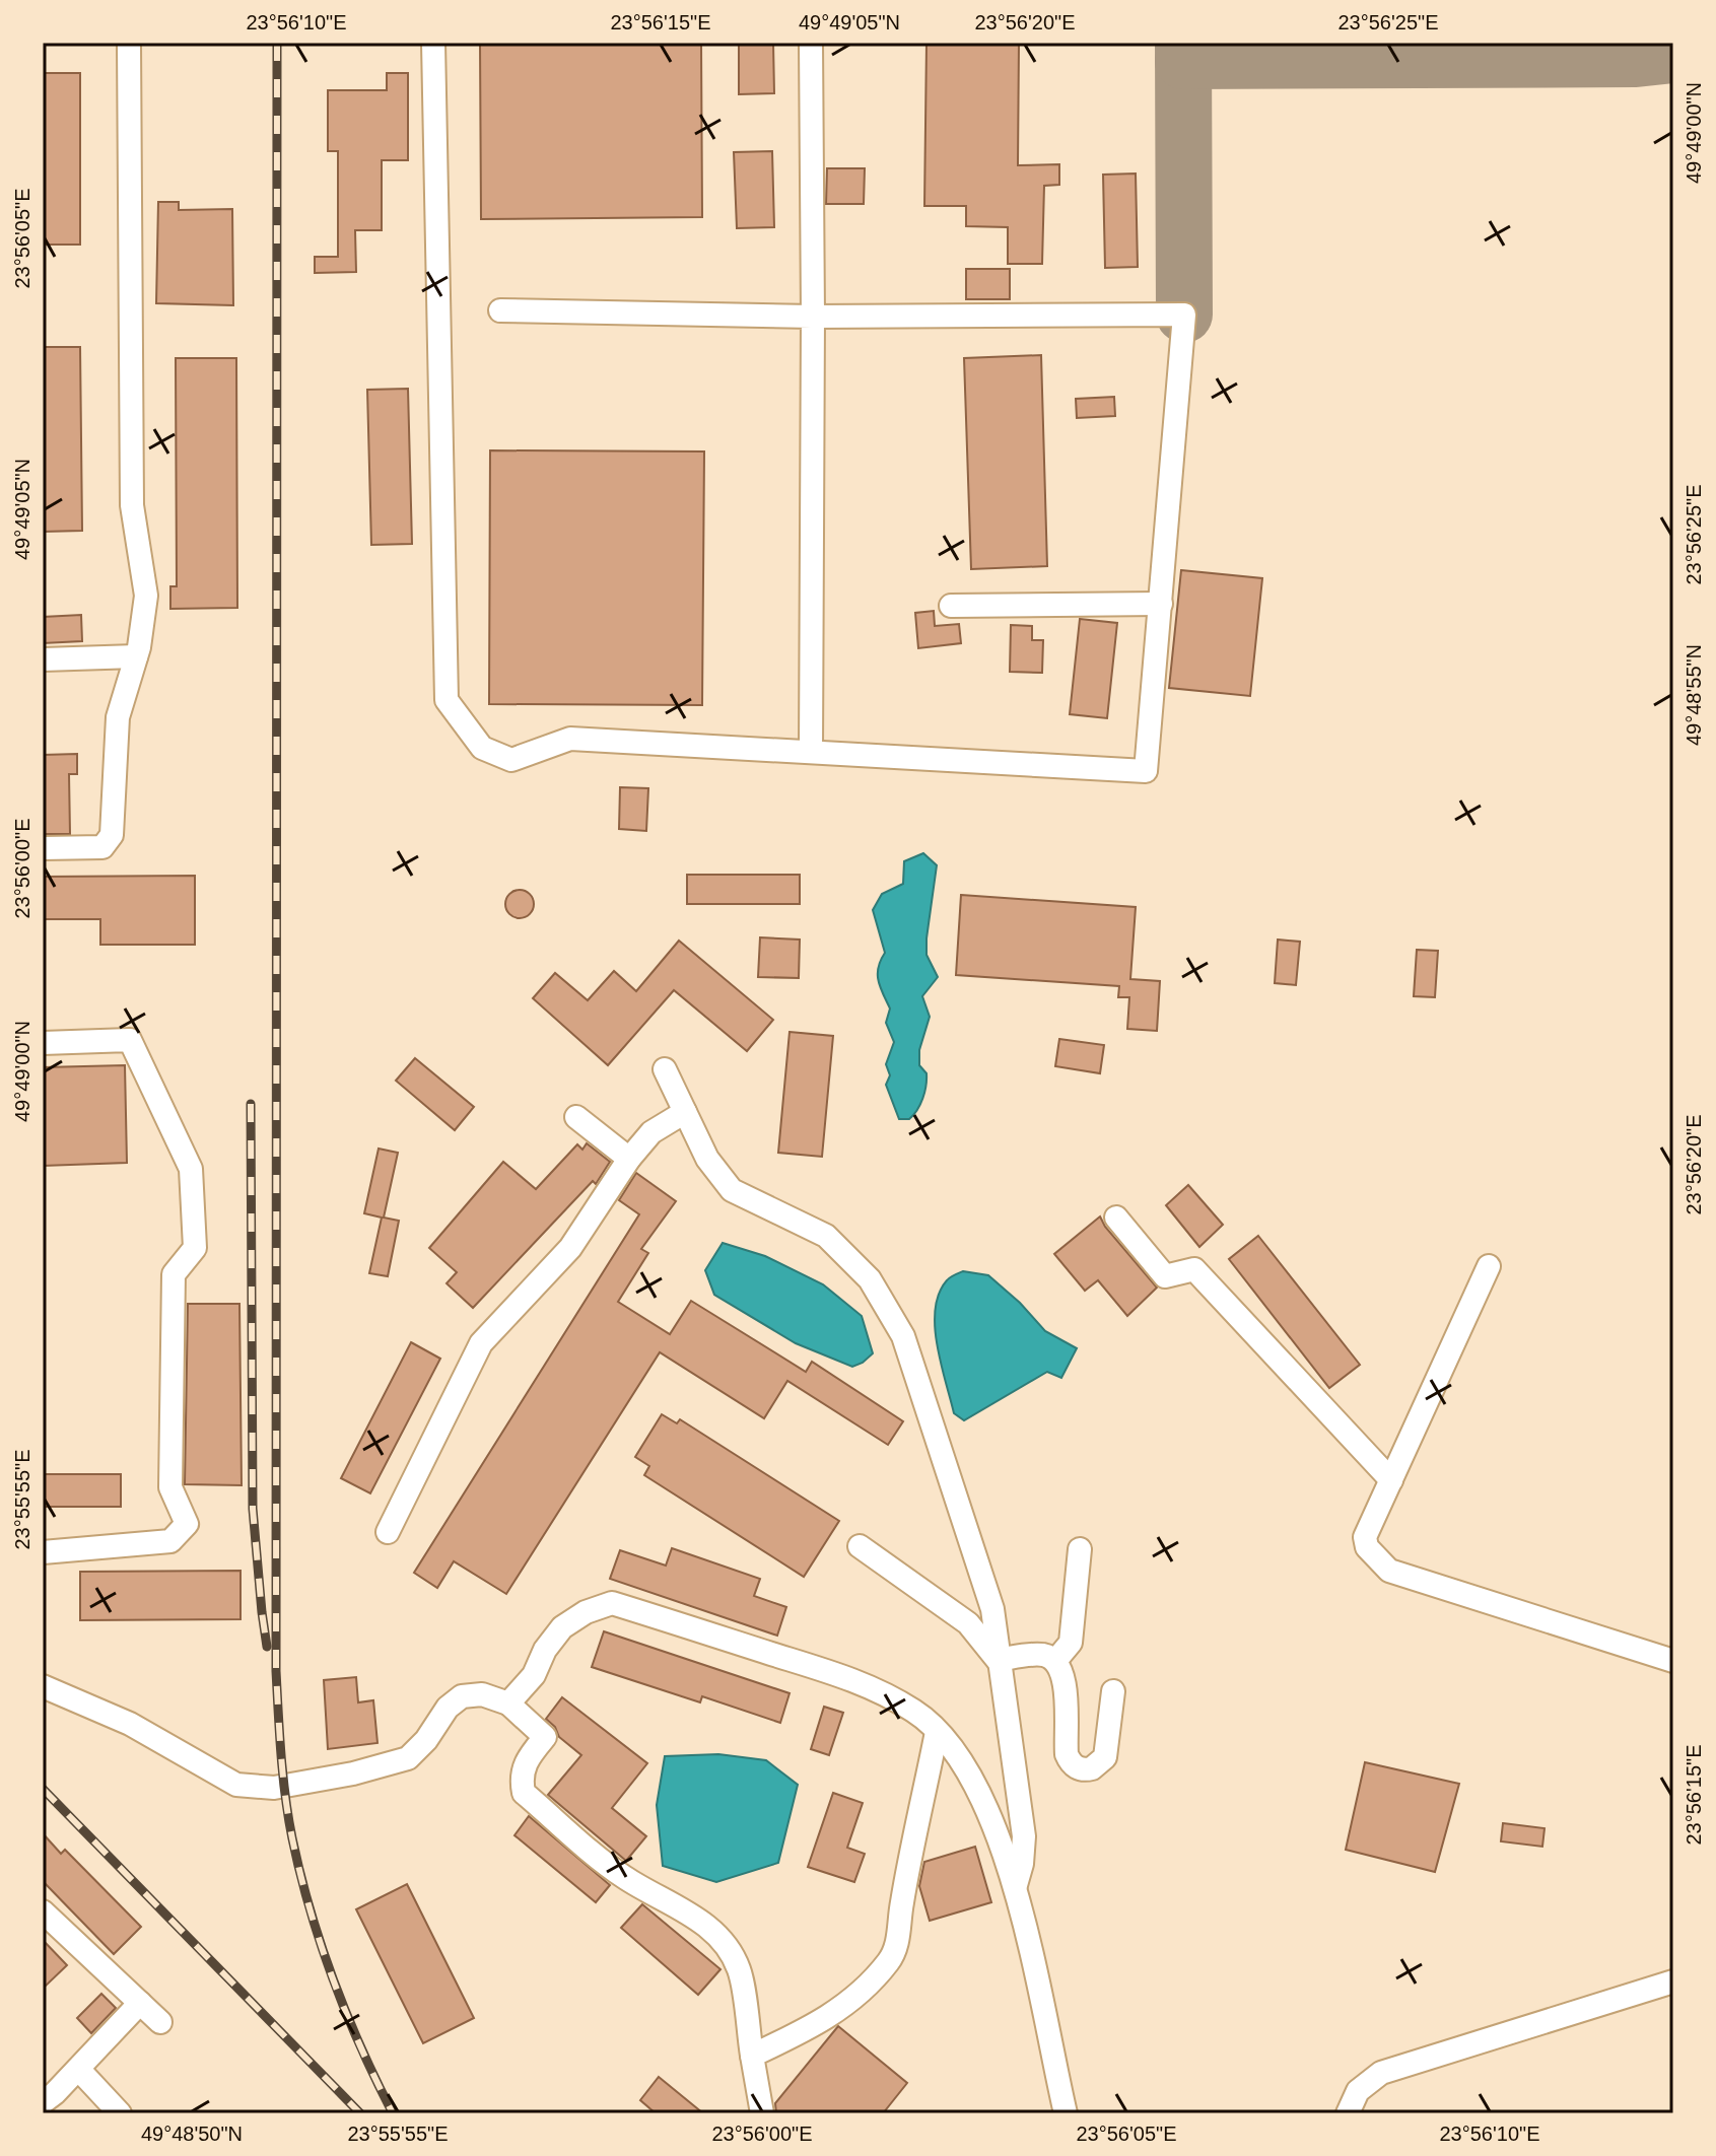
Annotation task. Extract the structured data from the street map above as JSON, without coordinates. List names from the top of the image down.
{
  "coordinates": [
    "23°56'10\"E",
    "23°56'15\"E",
    "49°49'05\"N",
    "23°56'20\"E",
    "23°56'25\"E",
    "49°49'00\"N",
    "23°56'05\"E",
    "49°48'55\"N",
    "23°56'00\"E",
    "23°55'55\"E",
    "49°48'50\"N"
  ]
}
